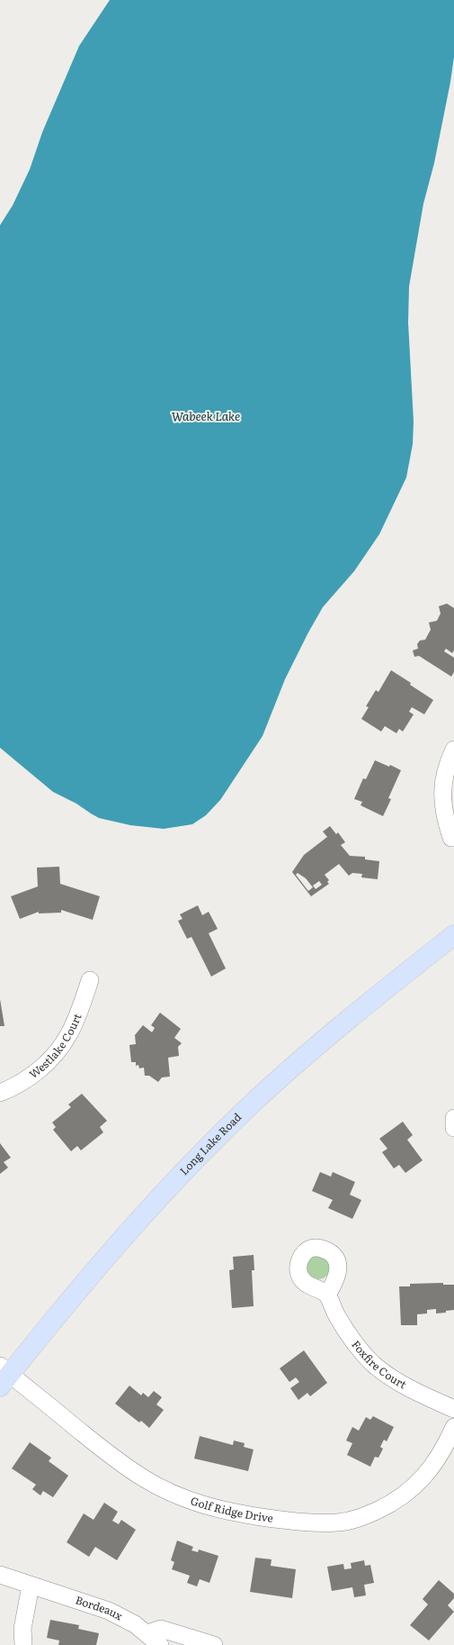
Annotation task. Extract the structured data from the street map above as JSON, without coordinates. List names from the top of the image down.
{
  "streets": {
    "main road": ["Long Lake Road"],
    "street": [
      "Westlake Court",
      "Foxfire Court",
      "Golf Ridge Drive",
      "Bordeaux"
    ]
  },
  "crossings": [
    ["Long Lake Road", "Golf Ridge Drive"]
  ],
  "water": ["Wabeek Lake"]
}
